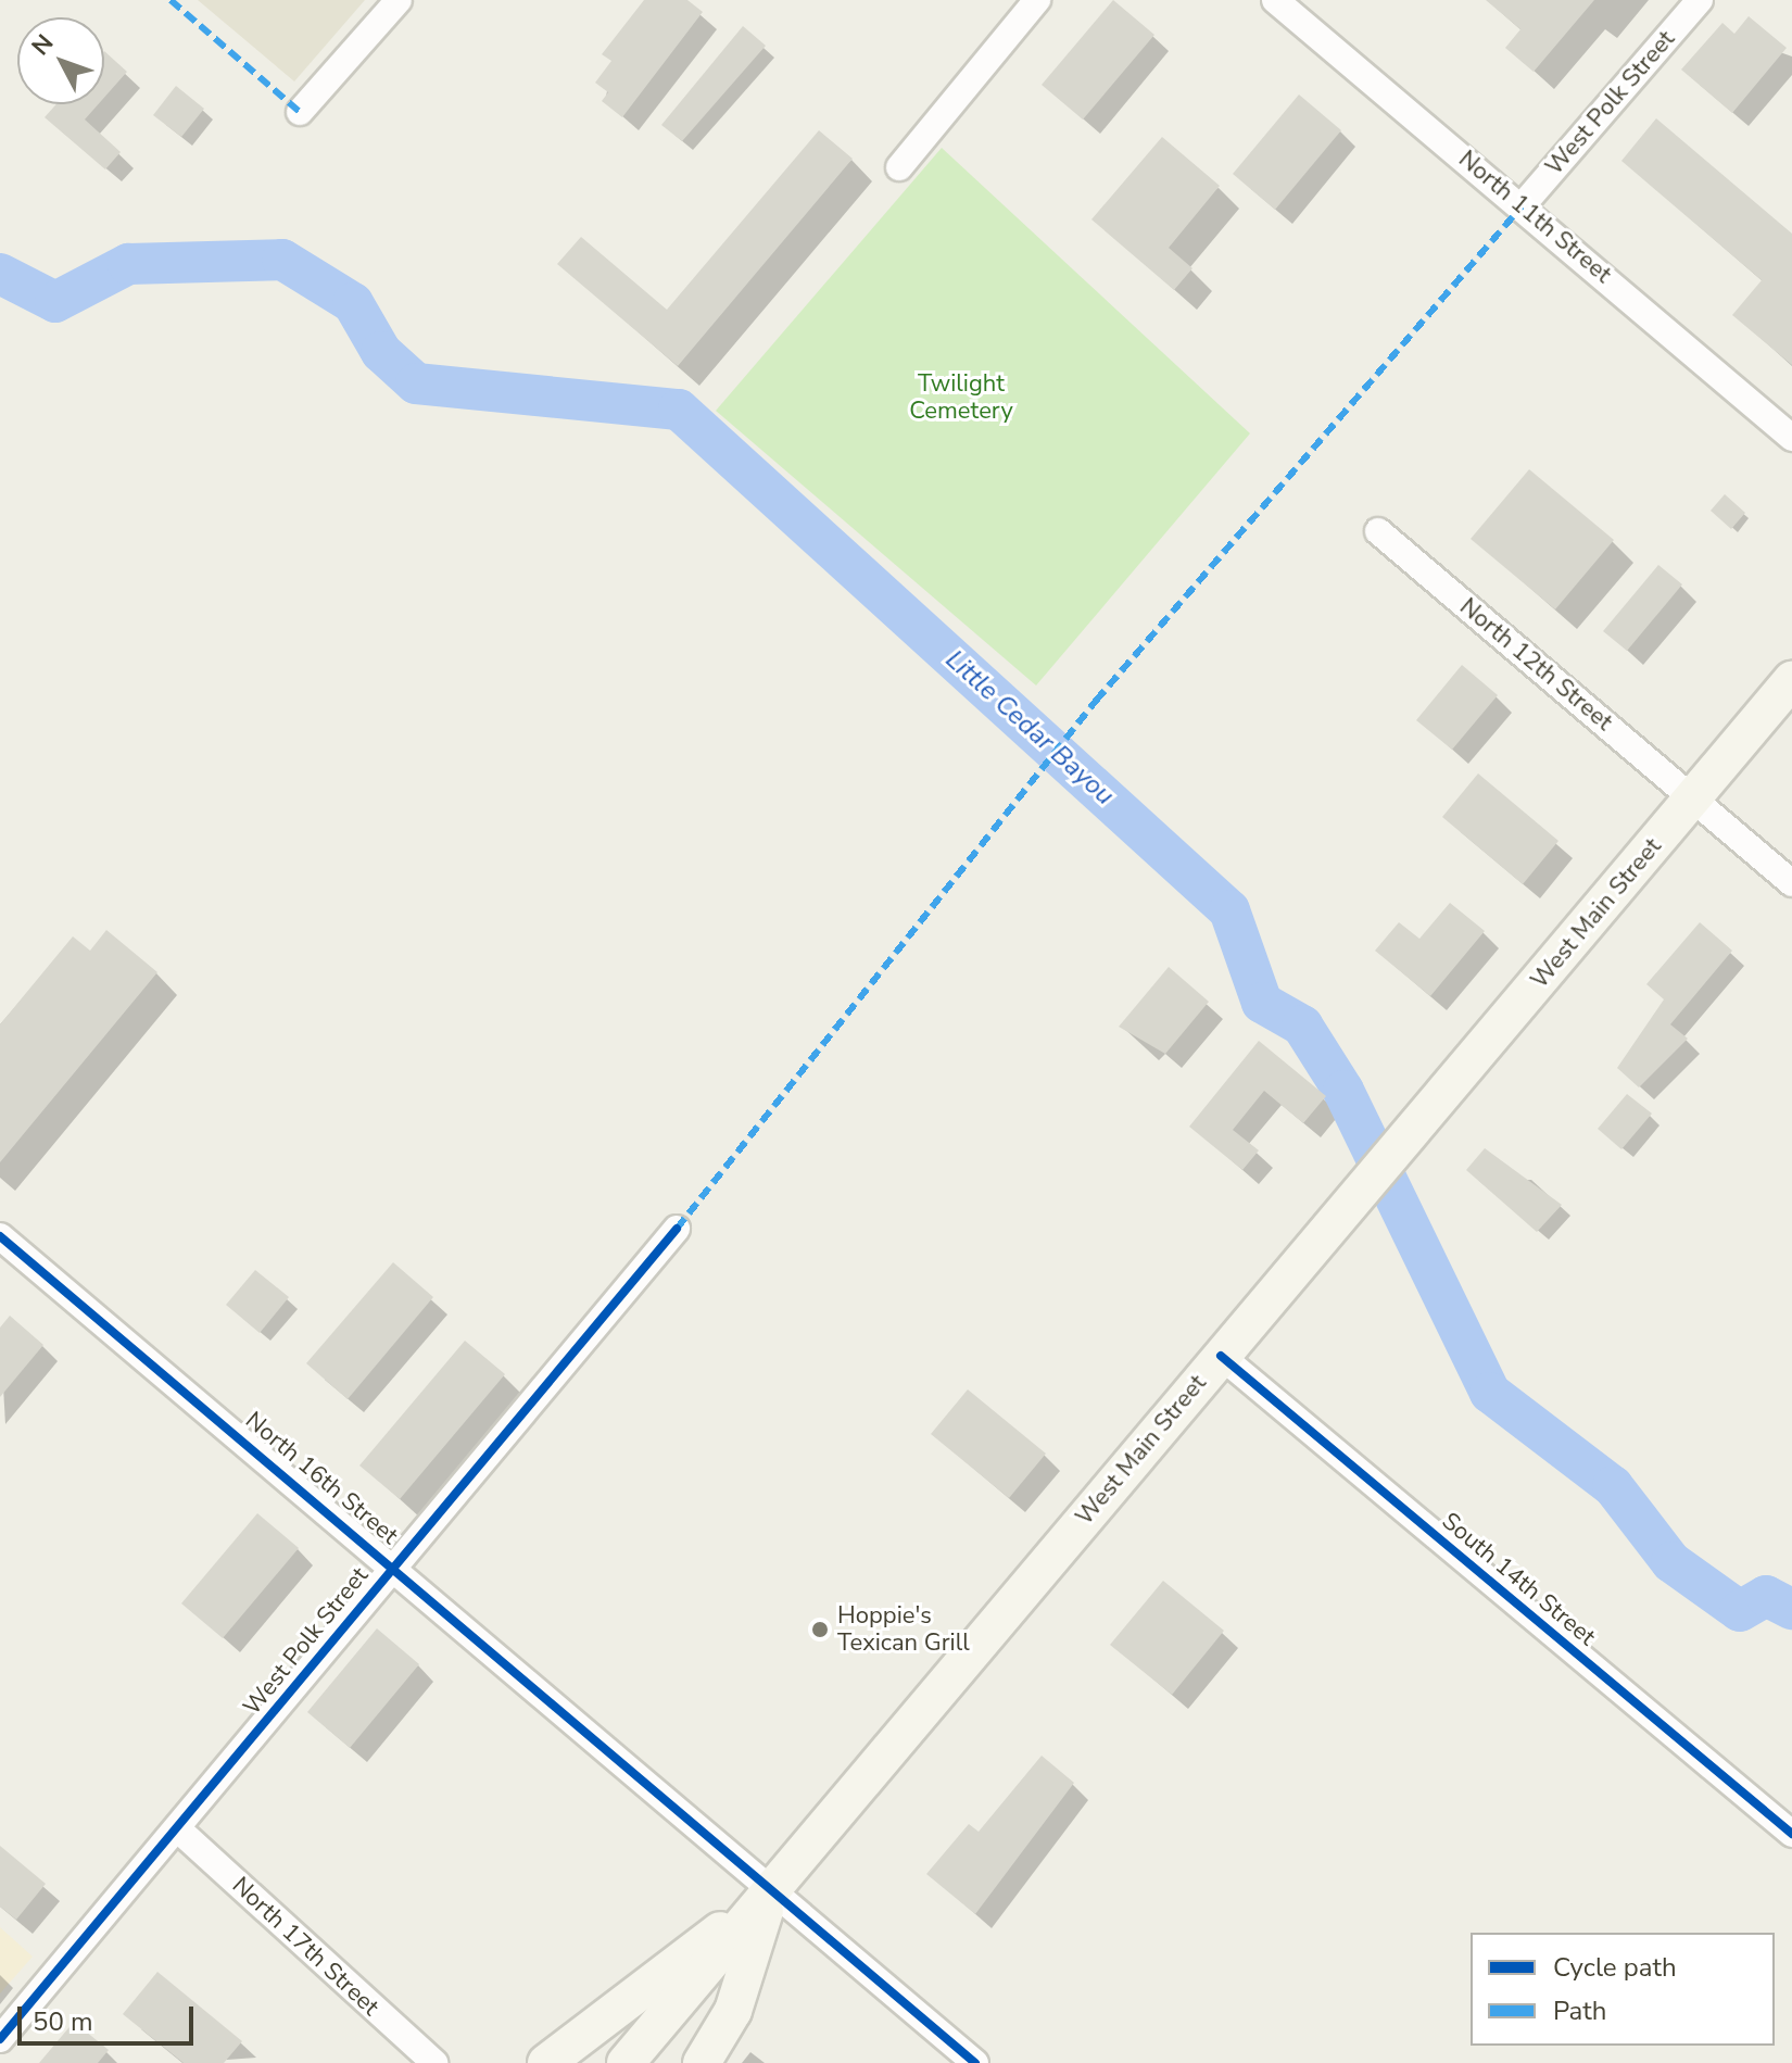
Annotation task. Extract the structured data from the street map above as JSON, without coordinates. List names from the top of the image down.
{
  "streets": {
    "main road": ["West Main Street"],
    "street": [
      "West Polk Street",
      "North 11th Street",
      "North 12th Street",
      "North 16th Street",
      "South 14th Street",
      "North 17th Street"
    ]
  },
  "crossings": [
    ["West Polk Street", "North 11th Street"],
    ["West Polk Street", "North 16th Street"],
    ["West Polk Street", "North 17th Street"],
    ["North 12th Street", "West Main Street"],
    ["West Main Street", "North 16th Street"],
    ["West Main Street", "South 14th Street"]
  ],
  "water": ["Little Cedar Bayou"],
  "parks": ["Twilight Cemetery"],
  "places": ["Hoppie's Texican Grill"],
  "legend": ["Cycle path", "Path"],
  "scale_bar": "50 m",
  "north": "top left"
}
